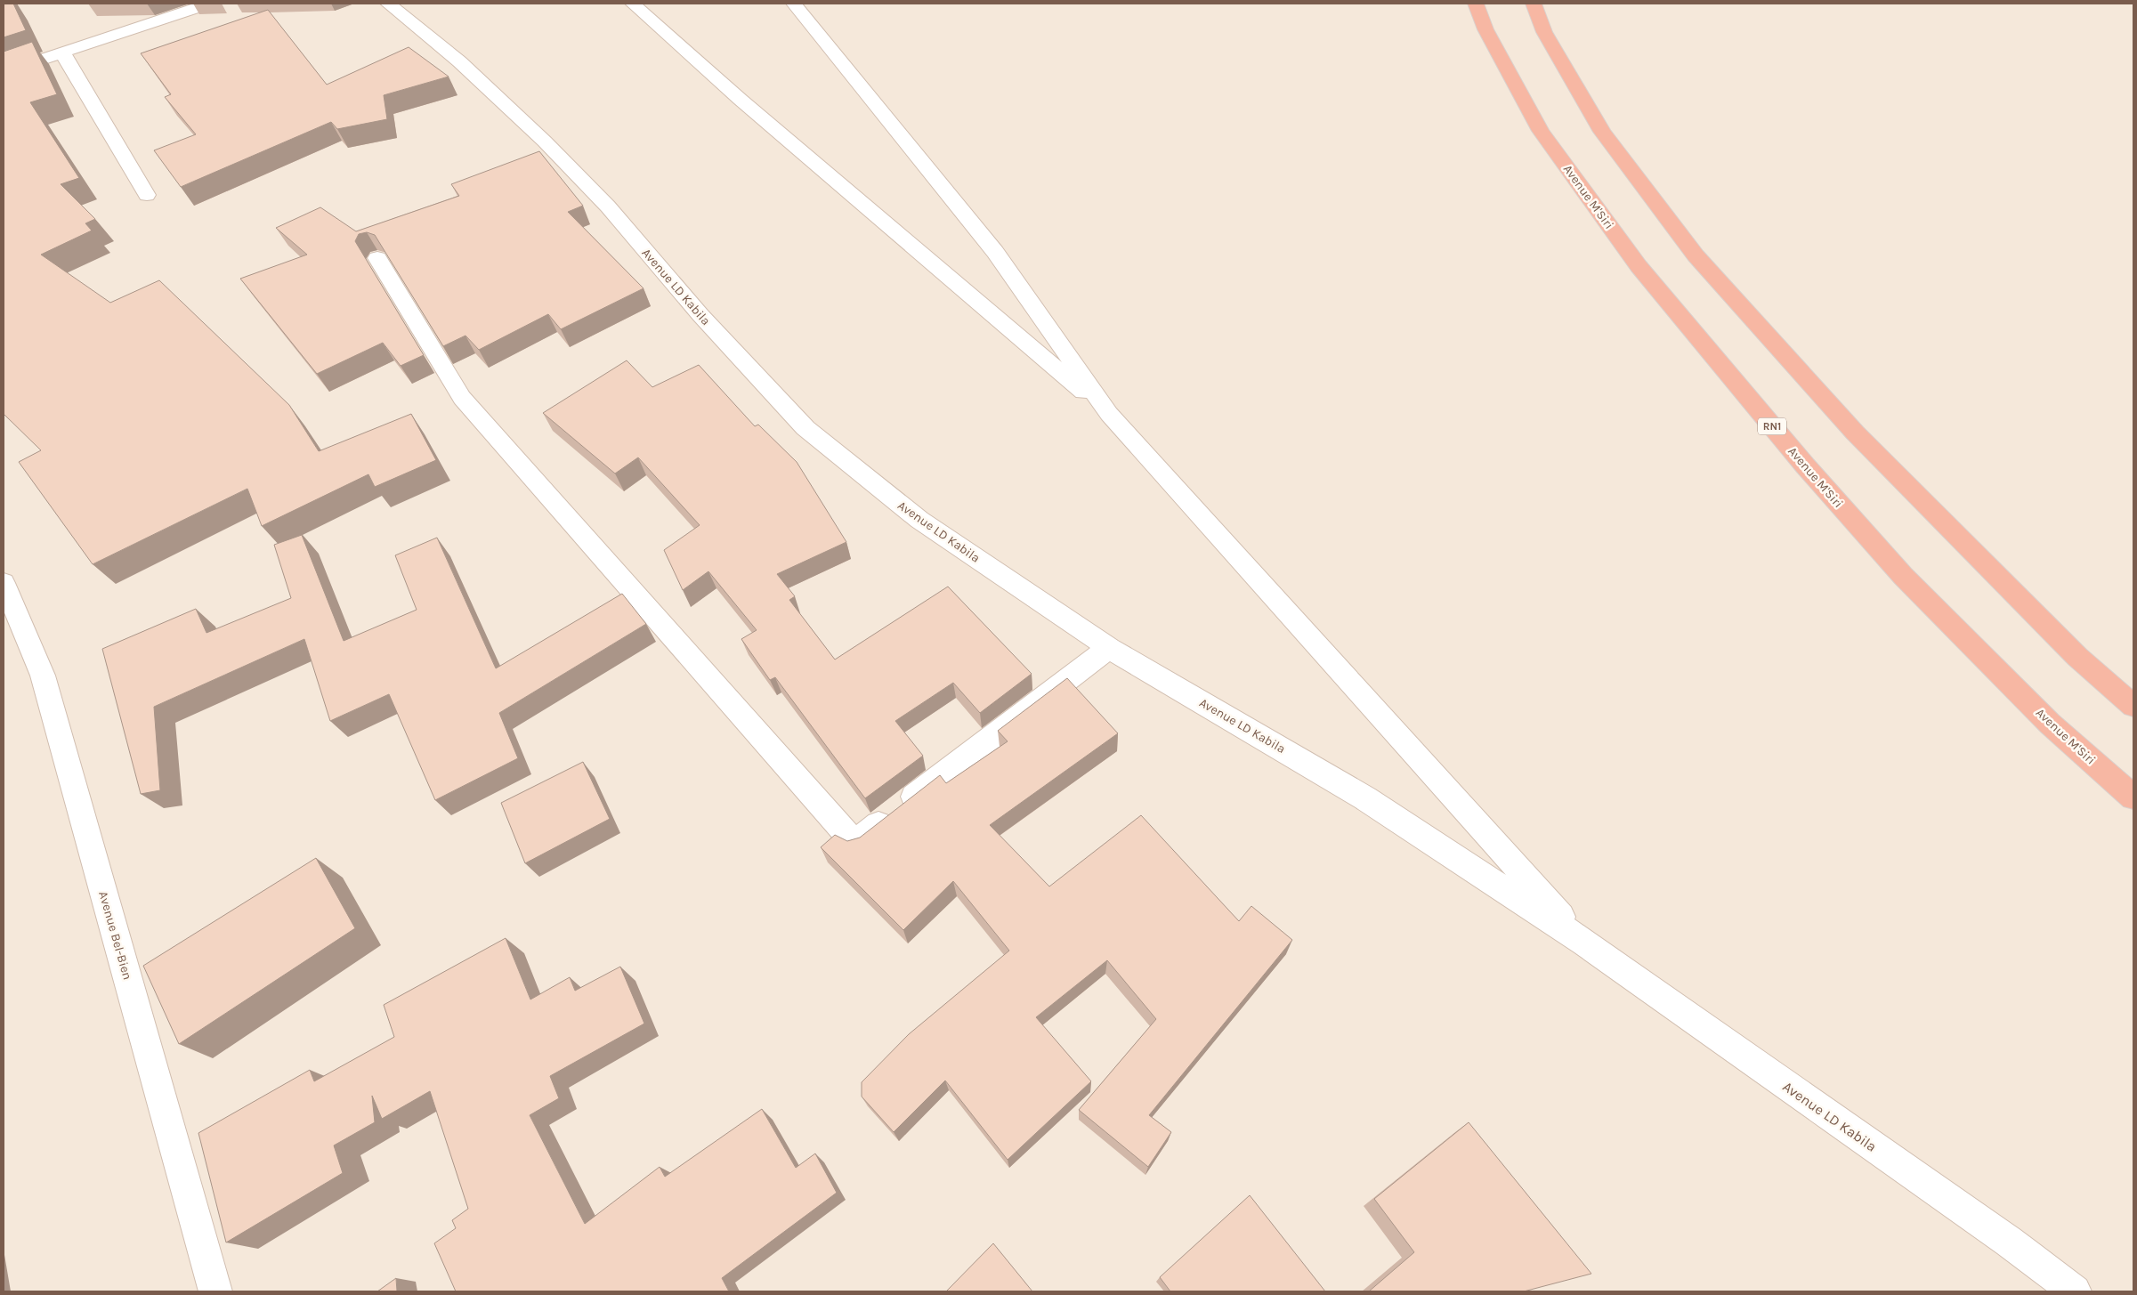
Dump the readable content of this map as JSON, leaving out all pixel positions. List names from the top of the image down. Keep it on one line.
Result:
{"streets":{"highway":["Avenue M'Siri","RN1"],"street":["Avenue LD Kabila","Avenue Bel-Bien"]}}
